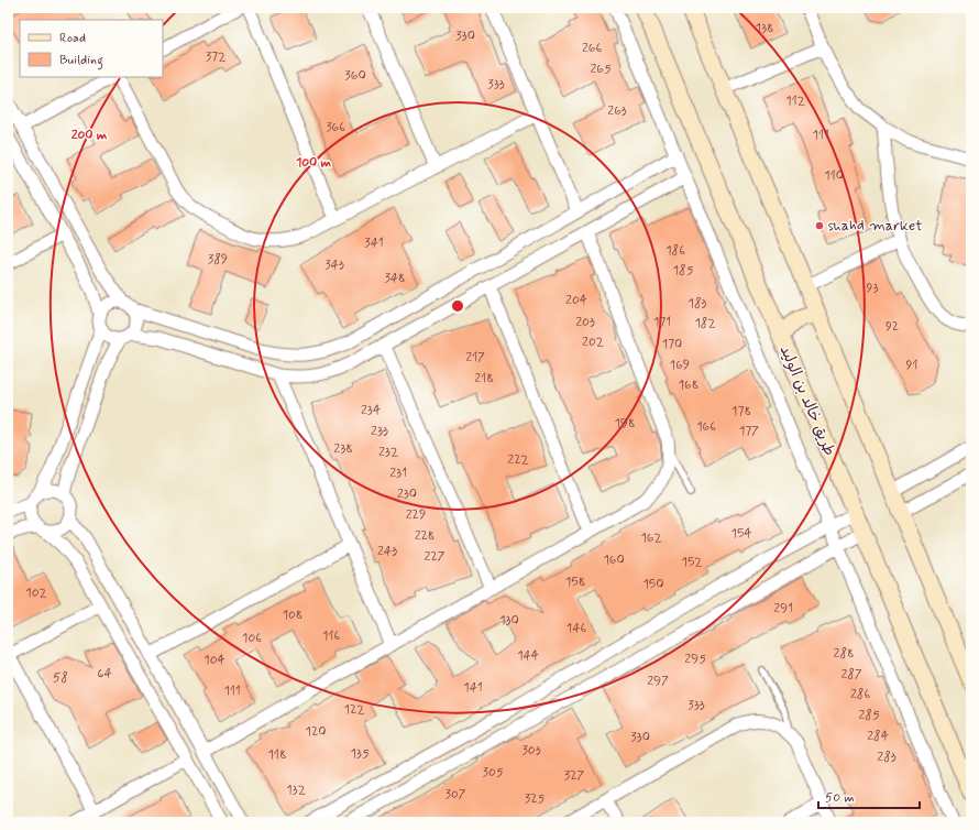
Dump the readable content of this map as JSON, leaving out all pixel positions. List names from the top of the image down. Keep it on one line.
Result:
{"streets":{"street":["طريق خالد بن الوليد"]},"places":["shahd market"],"house_numbers":["138","330","266","372","265","360","333","112","263","366","111","110","341","186","389","343","185","348","93","204","183","203","171","182","92","202","170","217","169","91","218","168","234","178","198","166","233","177","238","232","222","231","230","229","154","228","162","243","227","160","152","158","150","102","291","108","130","146","116","106","288","144","295","104","64","287","58","297","141","111","286","333","122","285","120","284","330","303","135","118","283","305","327","132","307","325"],"legend":["Road","Building"],"scale_bar":"50 m","rings":["200 m","100 m"]}
